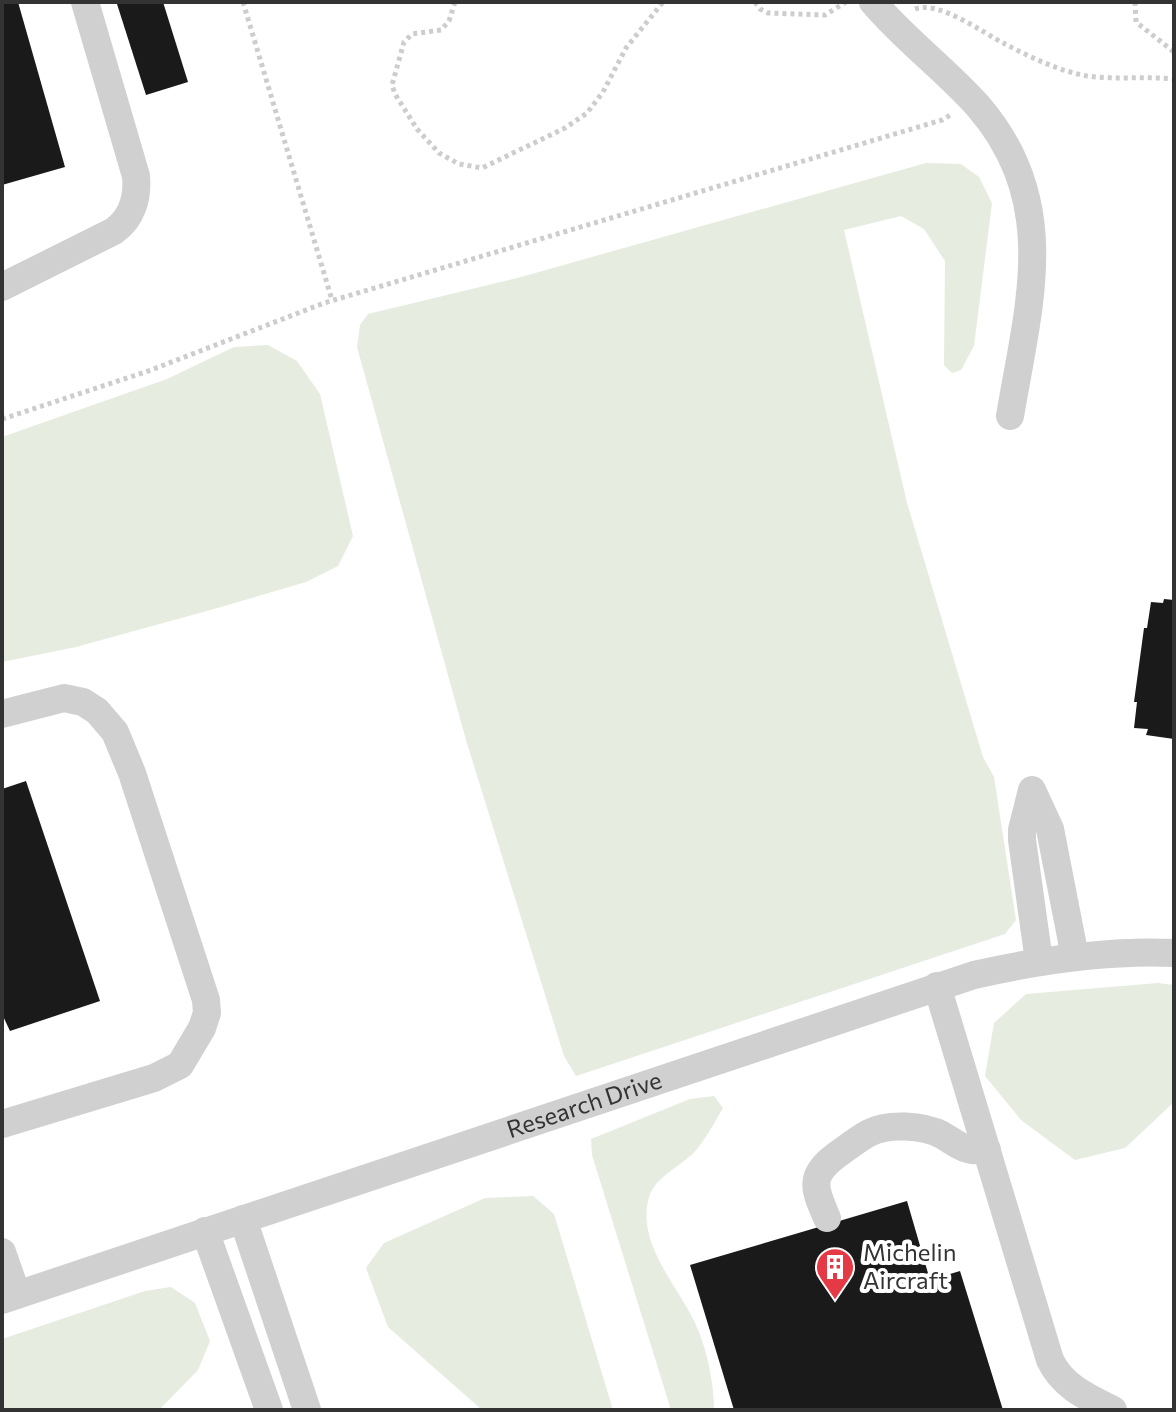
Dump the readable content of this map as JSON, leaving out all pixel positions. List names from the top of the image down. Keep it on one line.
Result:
{"streets":{"street":["Research Drive"]},"places":{"building":["Michelin Aircraft"]}}
